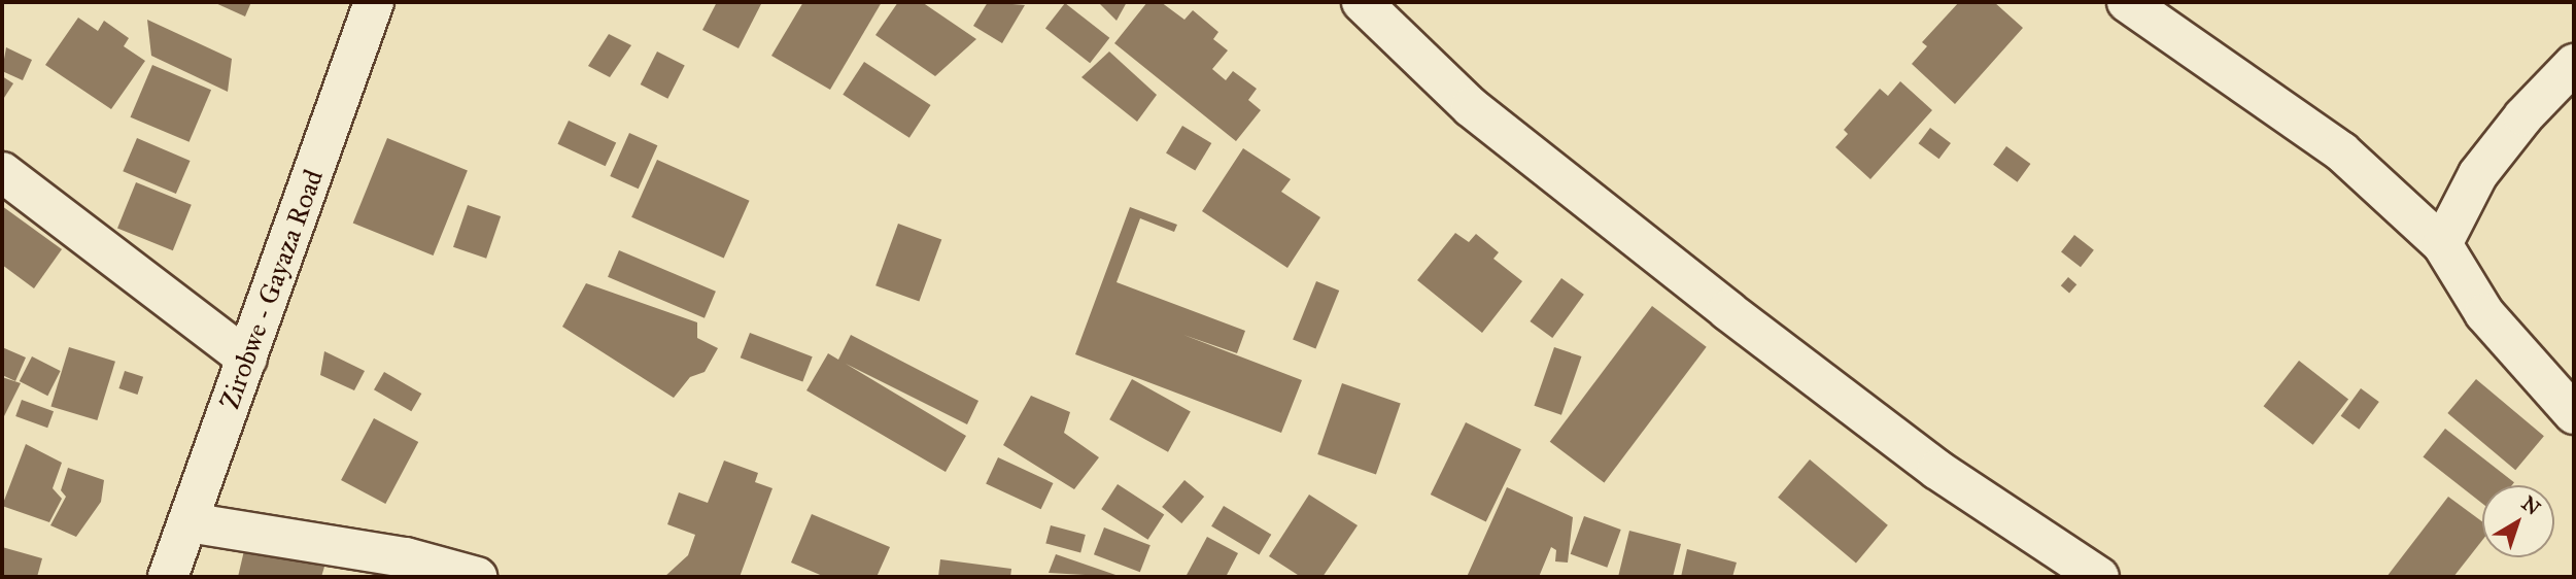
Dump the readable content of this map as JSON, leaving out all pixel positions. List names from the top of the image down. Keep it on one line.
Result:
{"streets":{"street":["Zirobwe - Gayaza Road"]},"north":"top right"}
